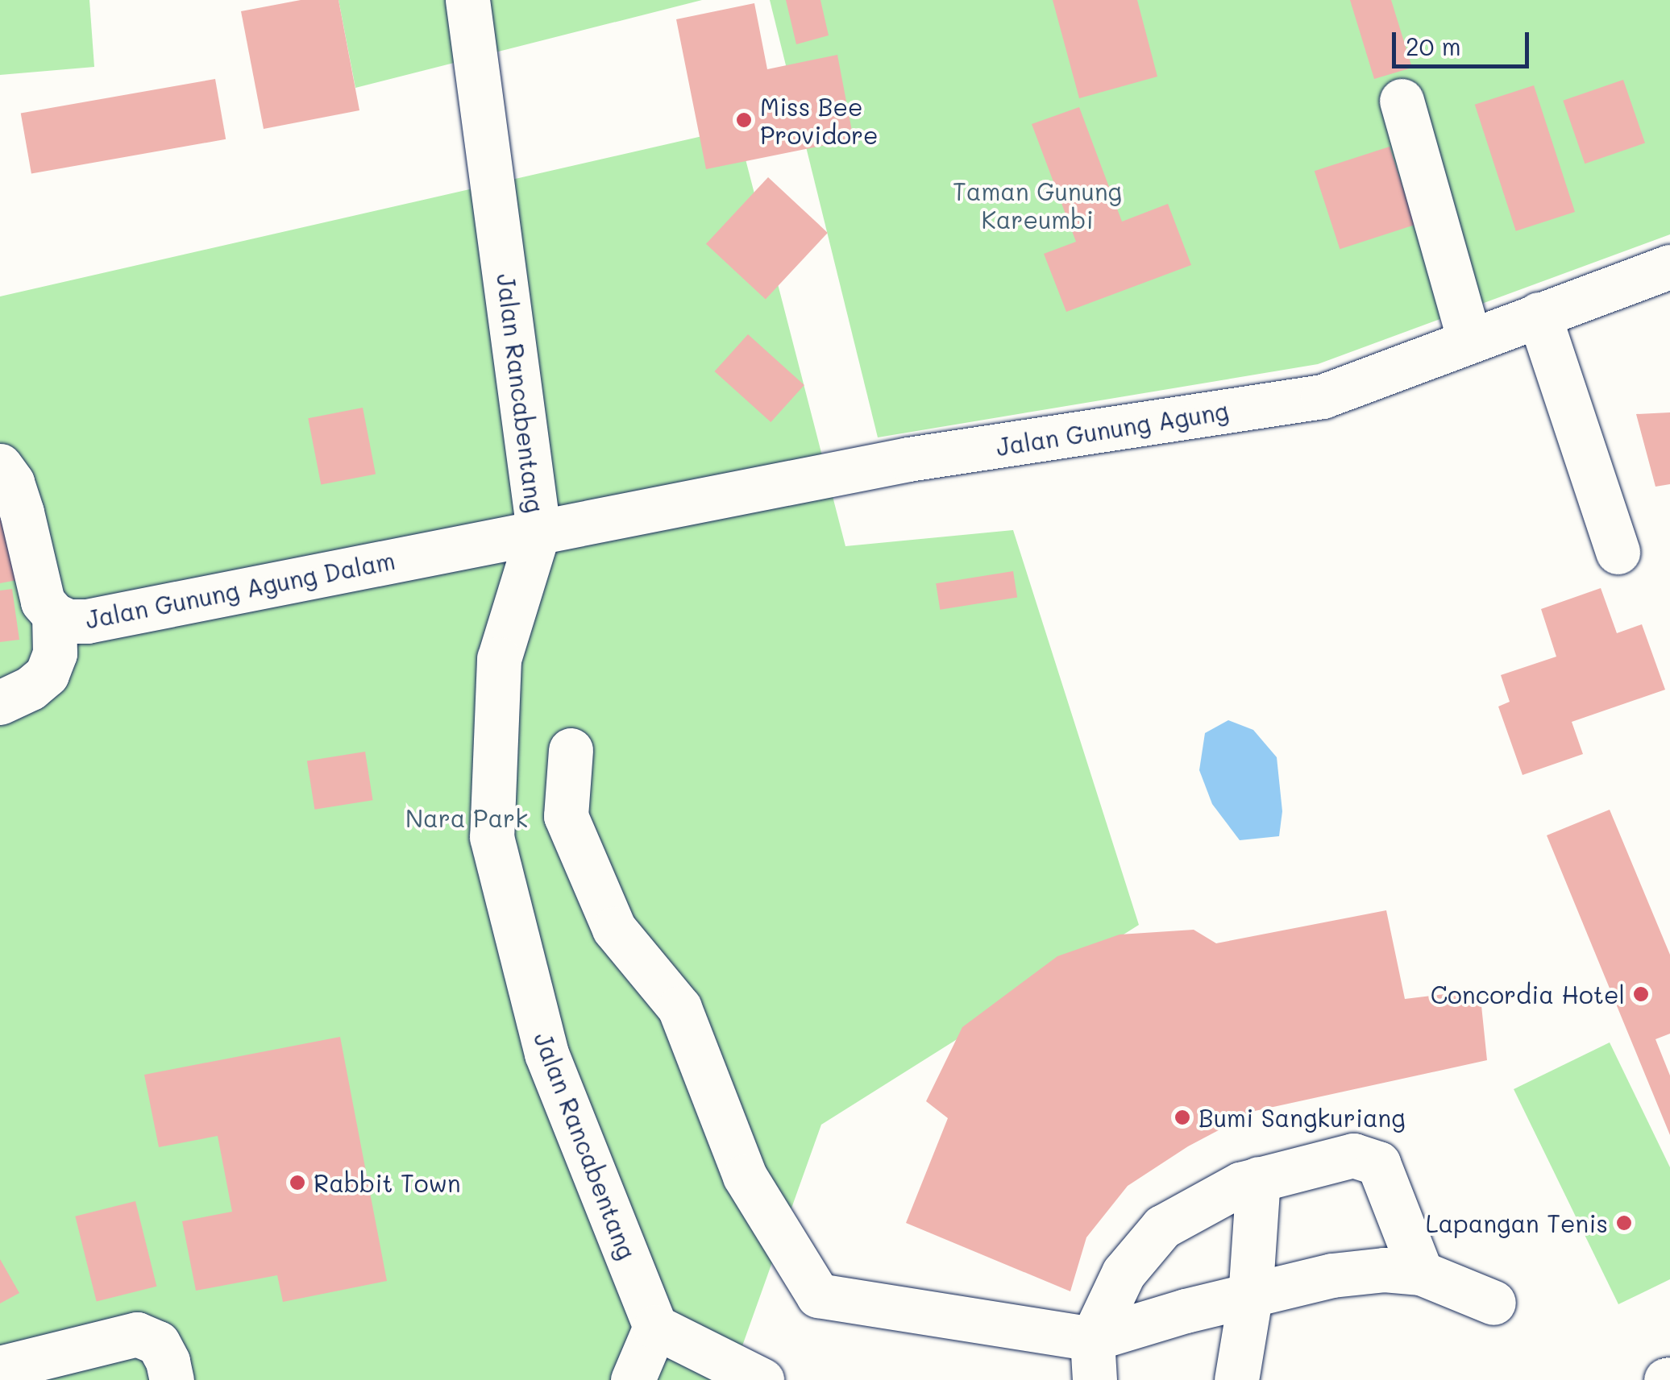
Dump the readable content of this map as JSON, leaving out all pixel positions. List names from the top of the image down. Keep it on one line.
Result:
{"streets":{"street":["Jalan Rancabentang","Jalan Gunung Agung","Jalan Gunung Agung Dalam"]},"crossings":[["Jalan Rancabentang","Jalan Gunung Agung"],["Jalan Rancabentang","Jalan Gunung Agung Dalam"],["Jalan Gunung Agung","Jalan Gunung Agung Dalam"]],"parks":["Taman Gunung Kareumbi","Nara Park"],"places":["Miss Bee Providore","Concordia Hotel","Bumi Sangkuriang","Rabbit Town","Lapangan Tenis"],"scale_bar":"20 m"}
